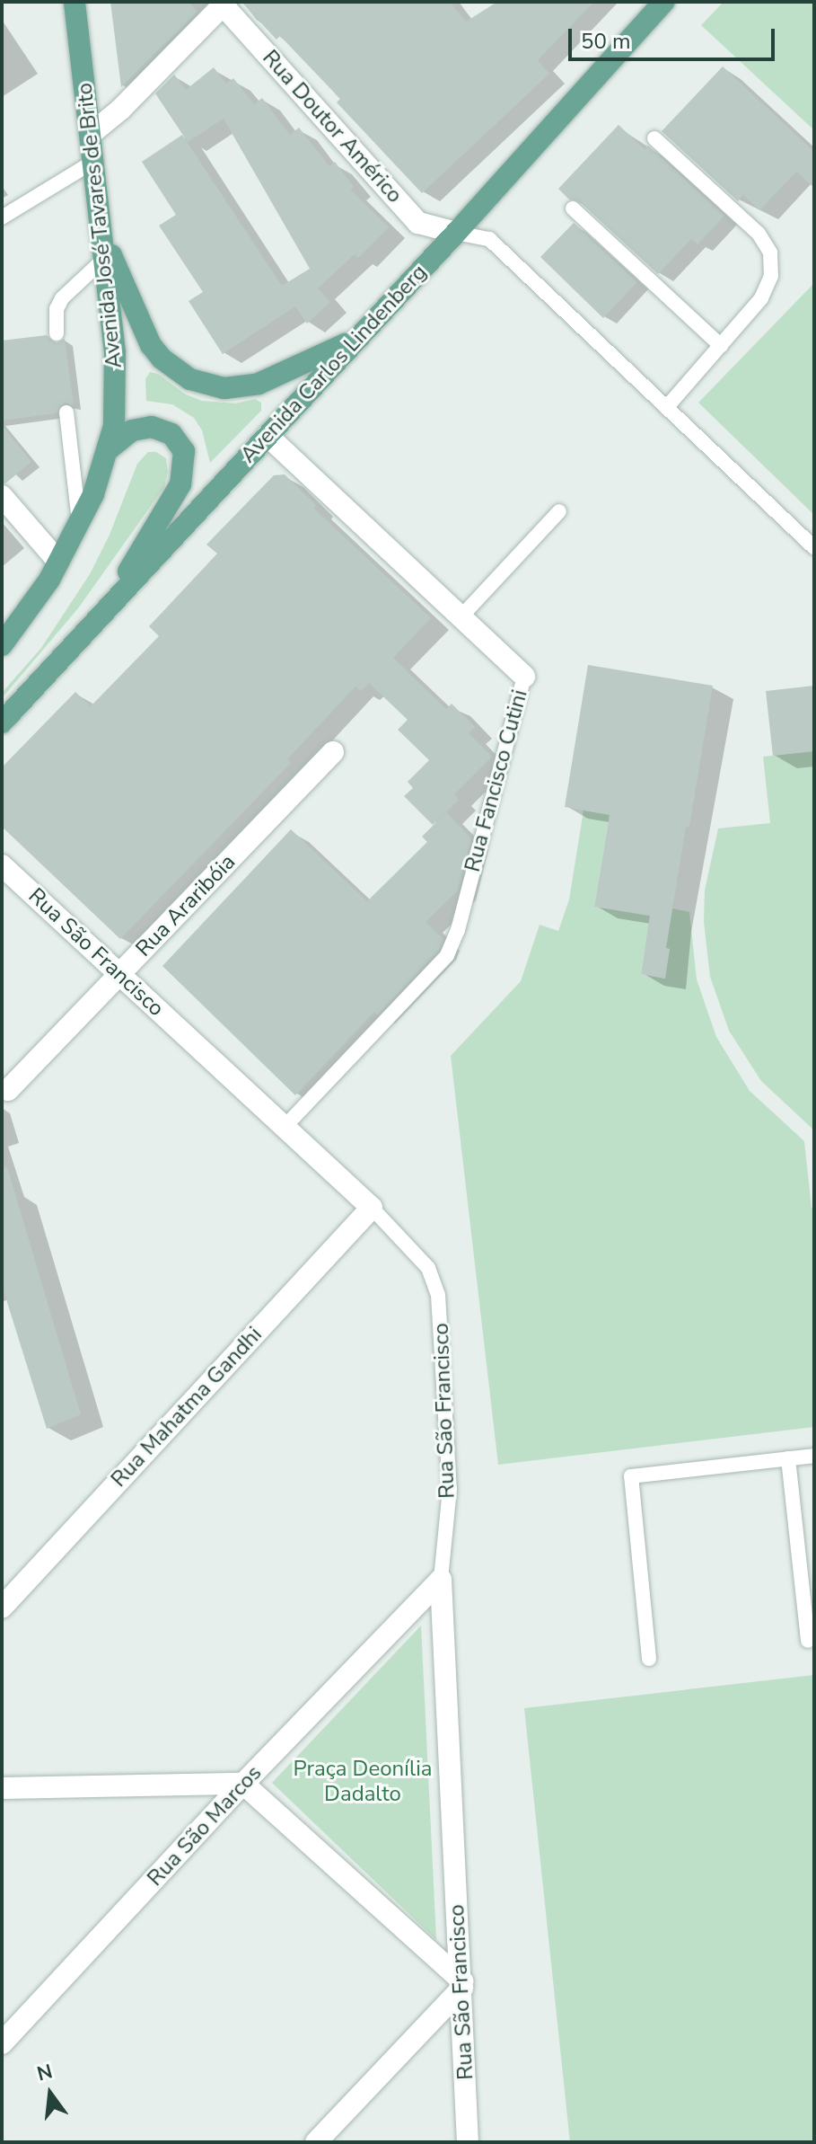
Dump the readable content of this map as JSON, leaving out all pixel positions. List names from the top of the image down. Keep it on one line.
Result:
{"streets":{"main road":["Avenida José Tavares de Brito","Avenida Carlos Lindenberg"],"street":["Rua Doutor Américo","Rua Fancisco Cutini","Rua Araribóia","Rua São Francisco","Rua Mahatma Gandhi","Rua São Marcos"]},"crossings":[["Rua Doutor Américo","Avenida Carlos Lindenberg"],["Avenida Carlos Lindenberg","Rua Fancisco Cutini"],["Rua Fancisco Cutini","Rua São Francisco"],["Rua Araribóia","Rua São Francisco"],["Rua São Francisco","Rua Mahatma Gandhi"],["Rua São Francisco","Rua São Marcos"]],"parks":["Praça Deonília Dadalto"],"scale_bar":"50 m","north":"top"}
